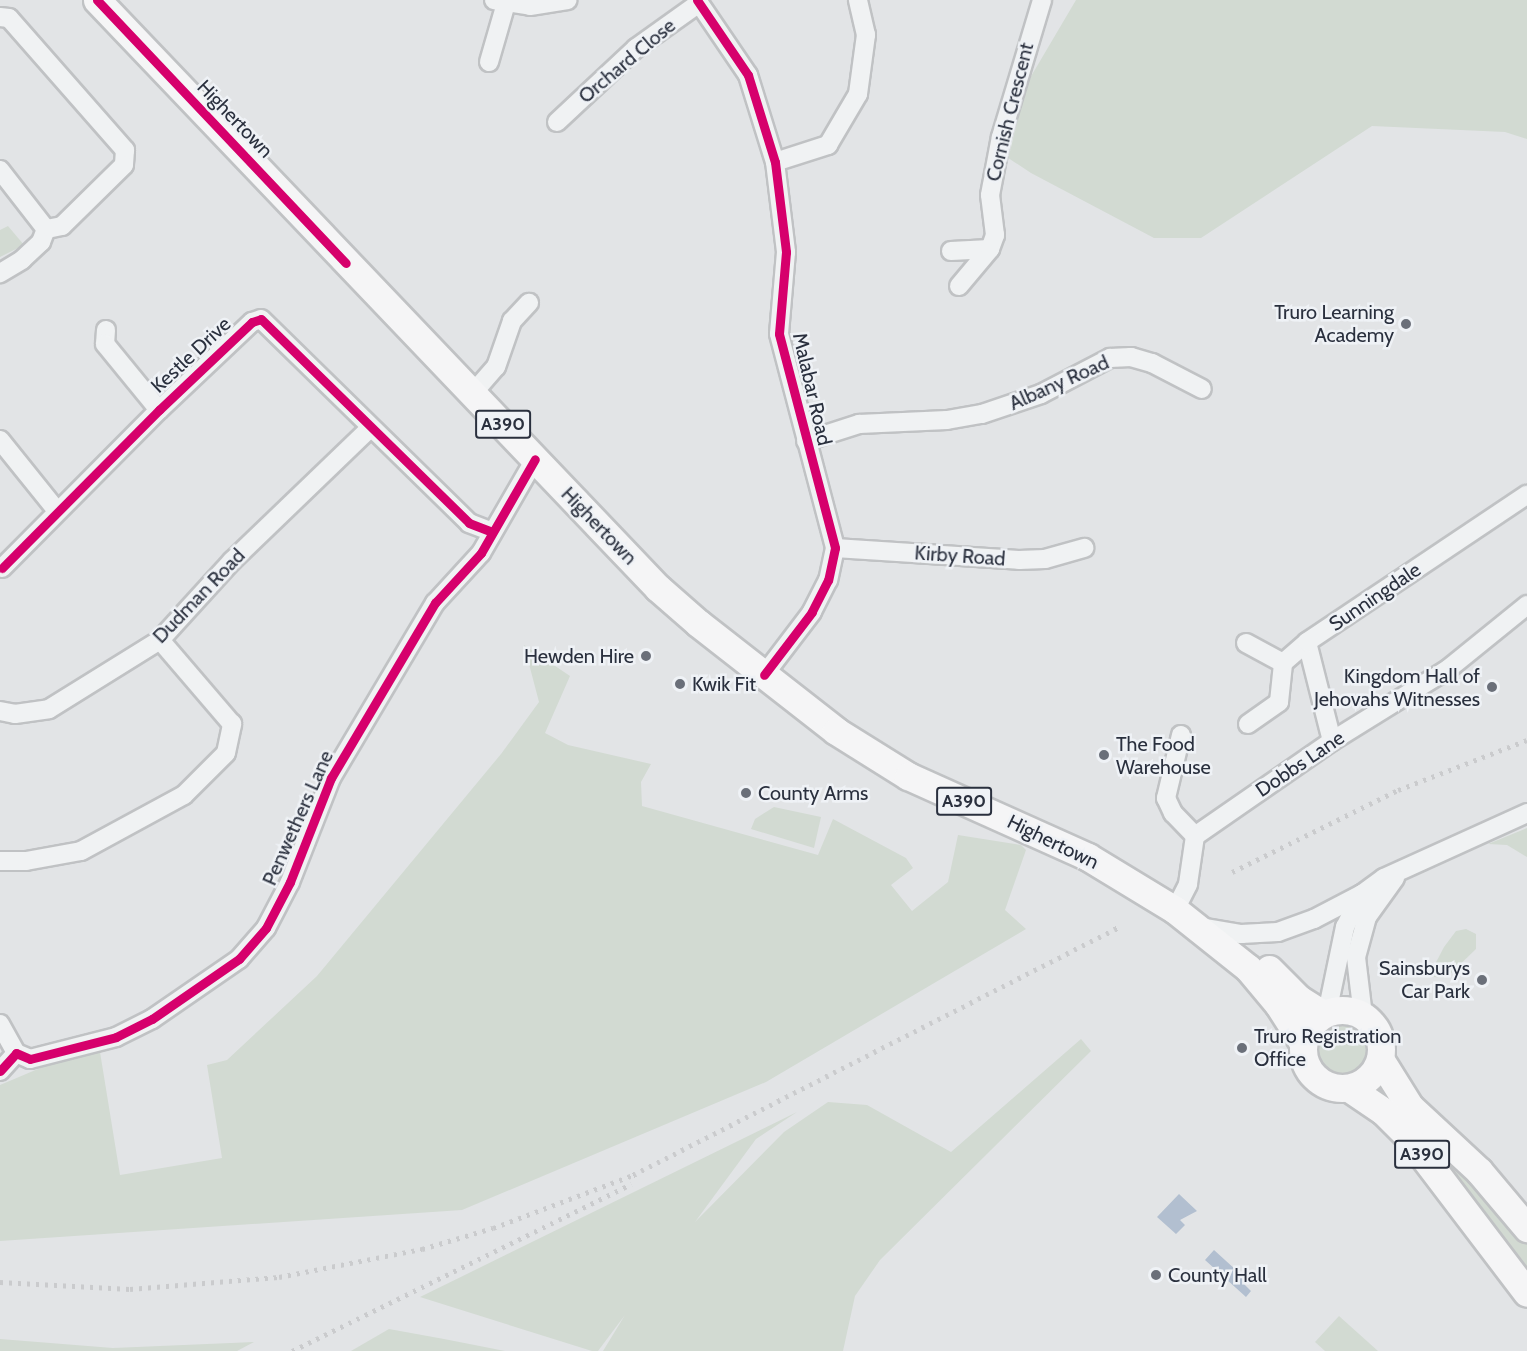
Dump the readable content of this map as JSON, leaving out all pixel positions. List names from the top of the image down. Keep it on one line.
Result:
{"streets":{"highway":["Highertown","A390"],"street":["Orchard Close","Cornish Crescent","Kestle Drive","Albany Road","Malabar Road","Kirby Road","Dudman Road","Sunningdale","Dobbs Lane","Penwethers Lane"]},"crossings":[["Orchard Close","Malabar Road"],["Highertown","Malabar Road"],["Highertown","A390"],["Highertown","Penwethers Lane"],["Kestle Drive","Dudman Road"],["Kestle Drive","Penwethers Lane"],["Albany Road","Malabar Road"],["Malabar Road","Kirby Road"]],"places":["Truro Learning Academy","Hewden Hire","Kwik Fit","Kingdom Hall of Jehovahs Witnesses","The Food Warehouse","County Arms","Sainsburys Car Park","Truro Registration Office","County Hall"]}
